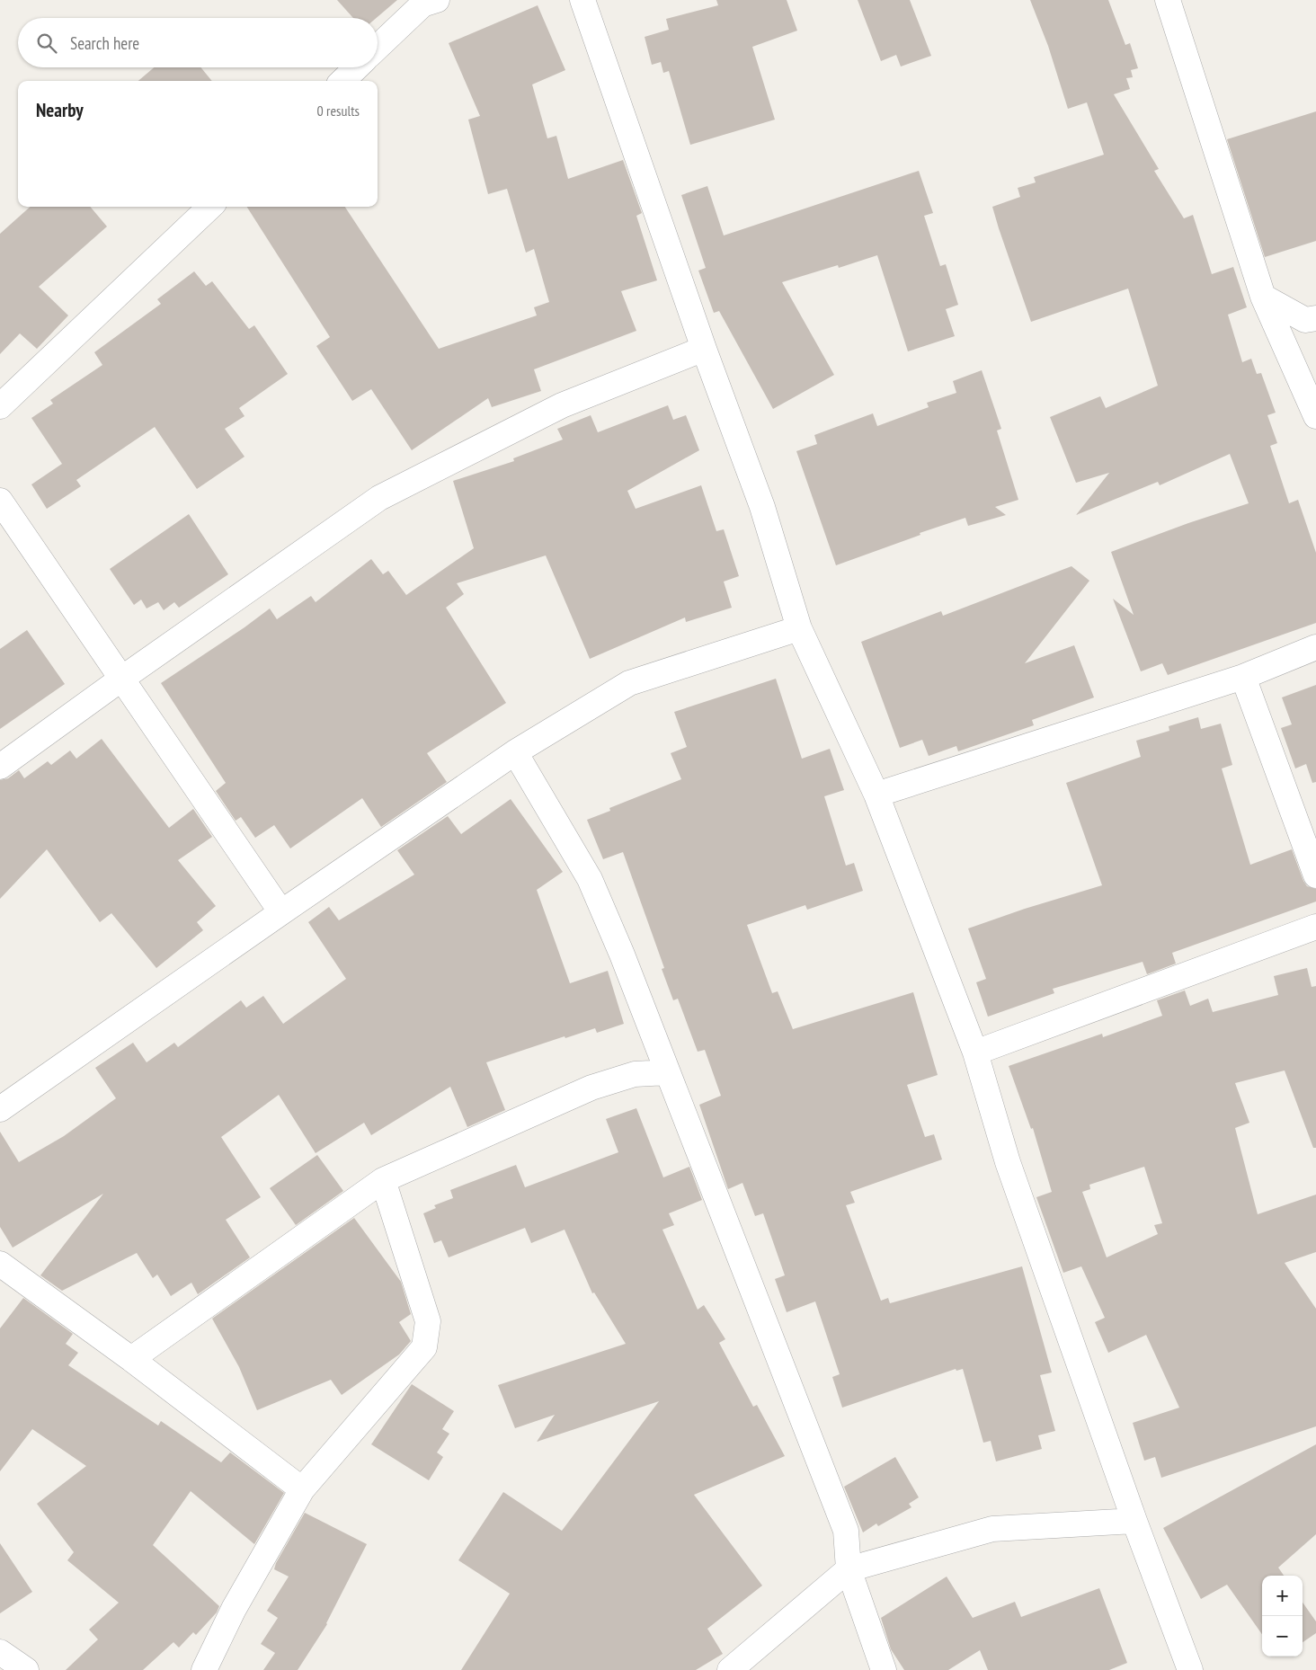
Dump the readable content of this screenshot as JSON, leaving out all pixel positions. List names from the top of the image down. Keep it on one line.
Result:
{"page":{"search":"Search here","heading":["Nearby","0 results"],"map_buttons":["+","−"]}}
